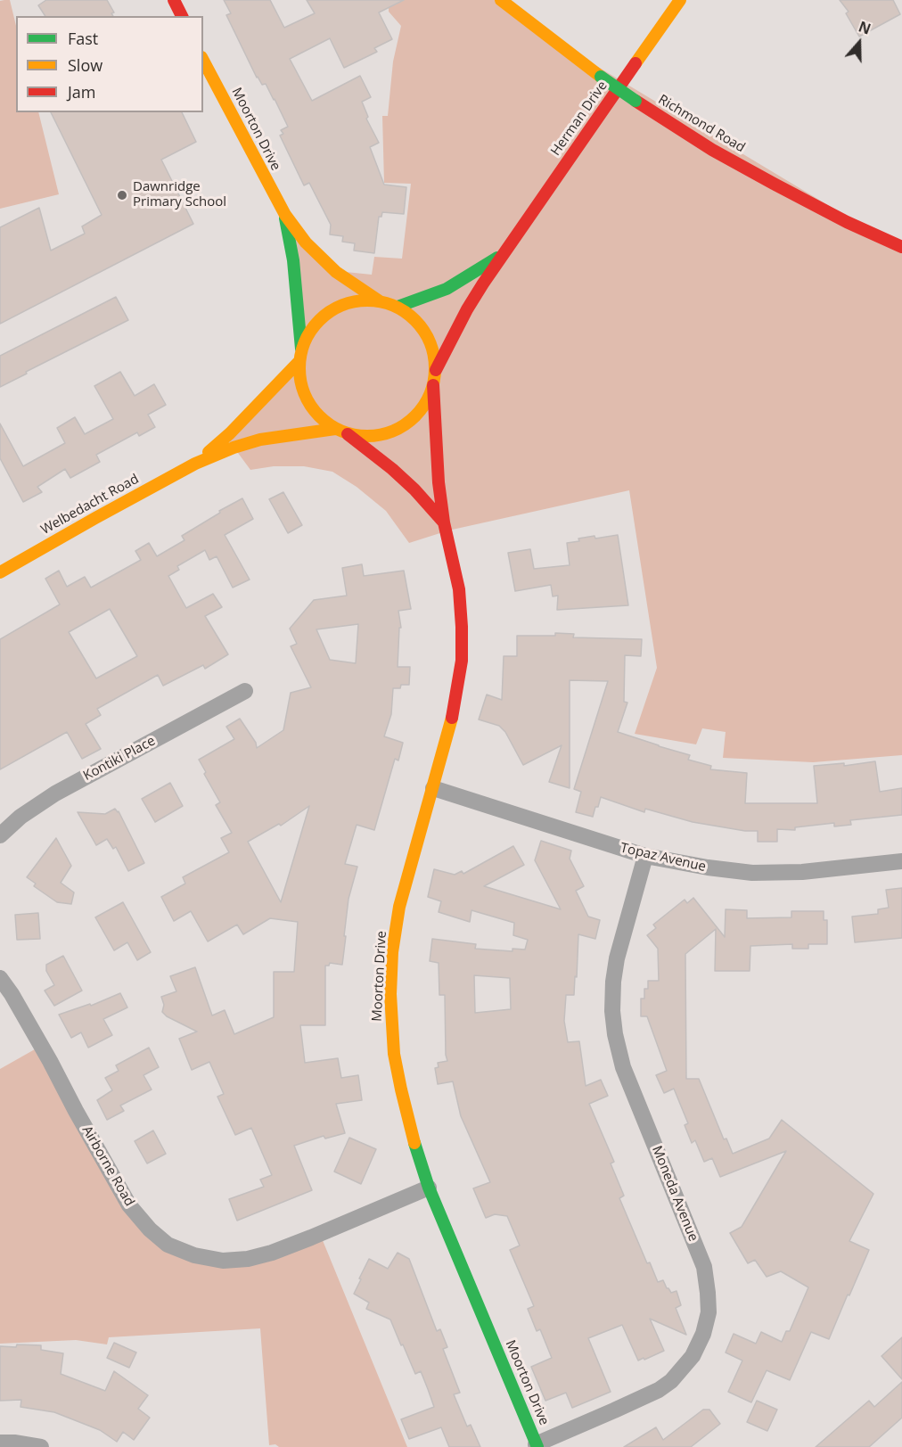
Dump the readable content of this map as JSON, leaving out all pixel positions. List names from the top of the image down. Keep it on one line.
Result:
{"streets":{"main road":["Herman Drive","Richmond Road","Moorton Drive","Welbedacht Road"],"street":["Kontiki Place","Topaz Avenue","Airborne Road","Moneda Avenue"]},"crossings":[["Herman Drive","Moorton Drive"],["Herman Drive","Welbedacht Road"],["Moorton Drive","Welbedacht Road"],["Moorton Drive","Topaz Avenue"],["Moorton Drive","Airborne Road"],["Moorton Drive","Moneda Avenue"],["Topaz Avenue","Moneda Avenue"]],"places":["Dawnridge Primary School"],"legend":["Fast","Slow","Jam"],"north":"top"}
